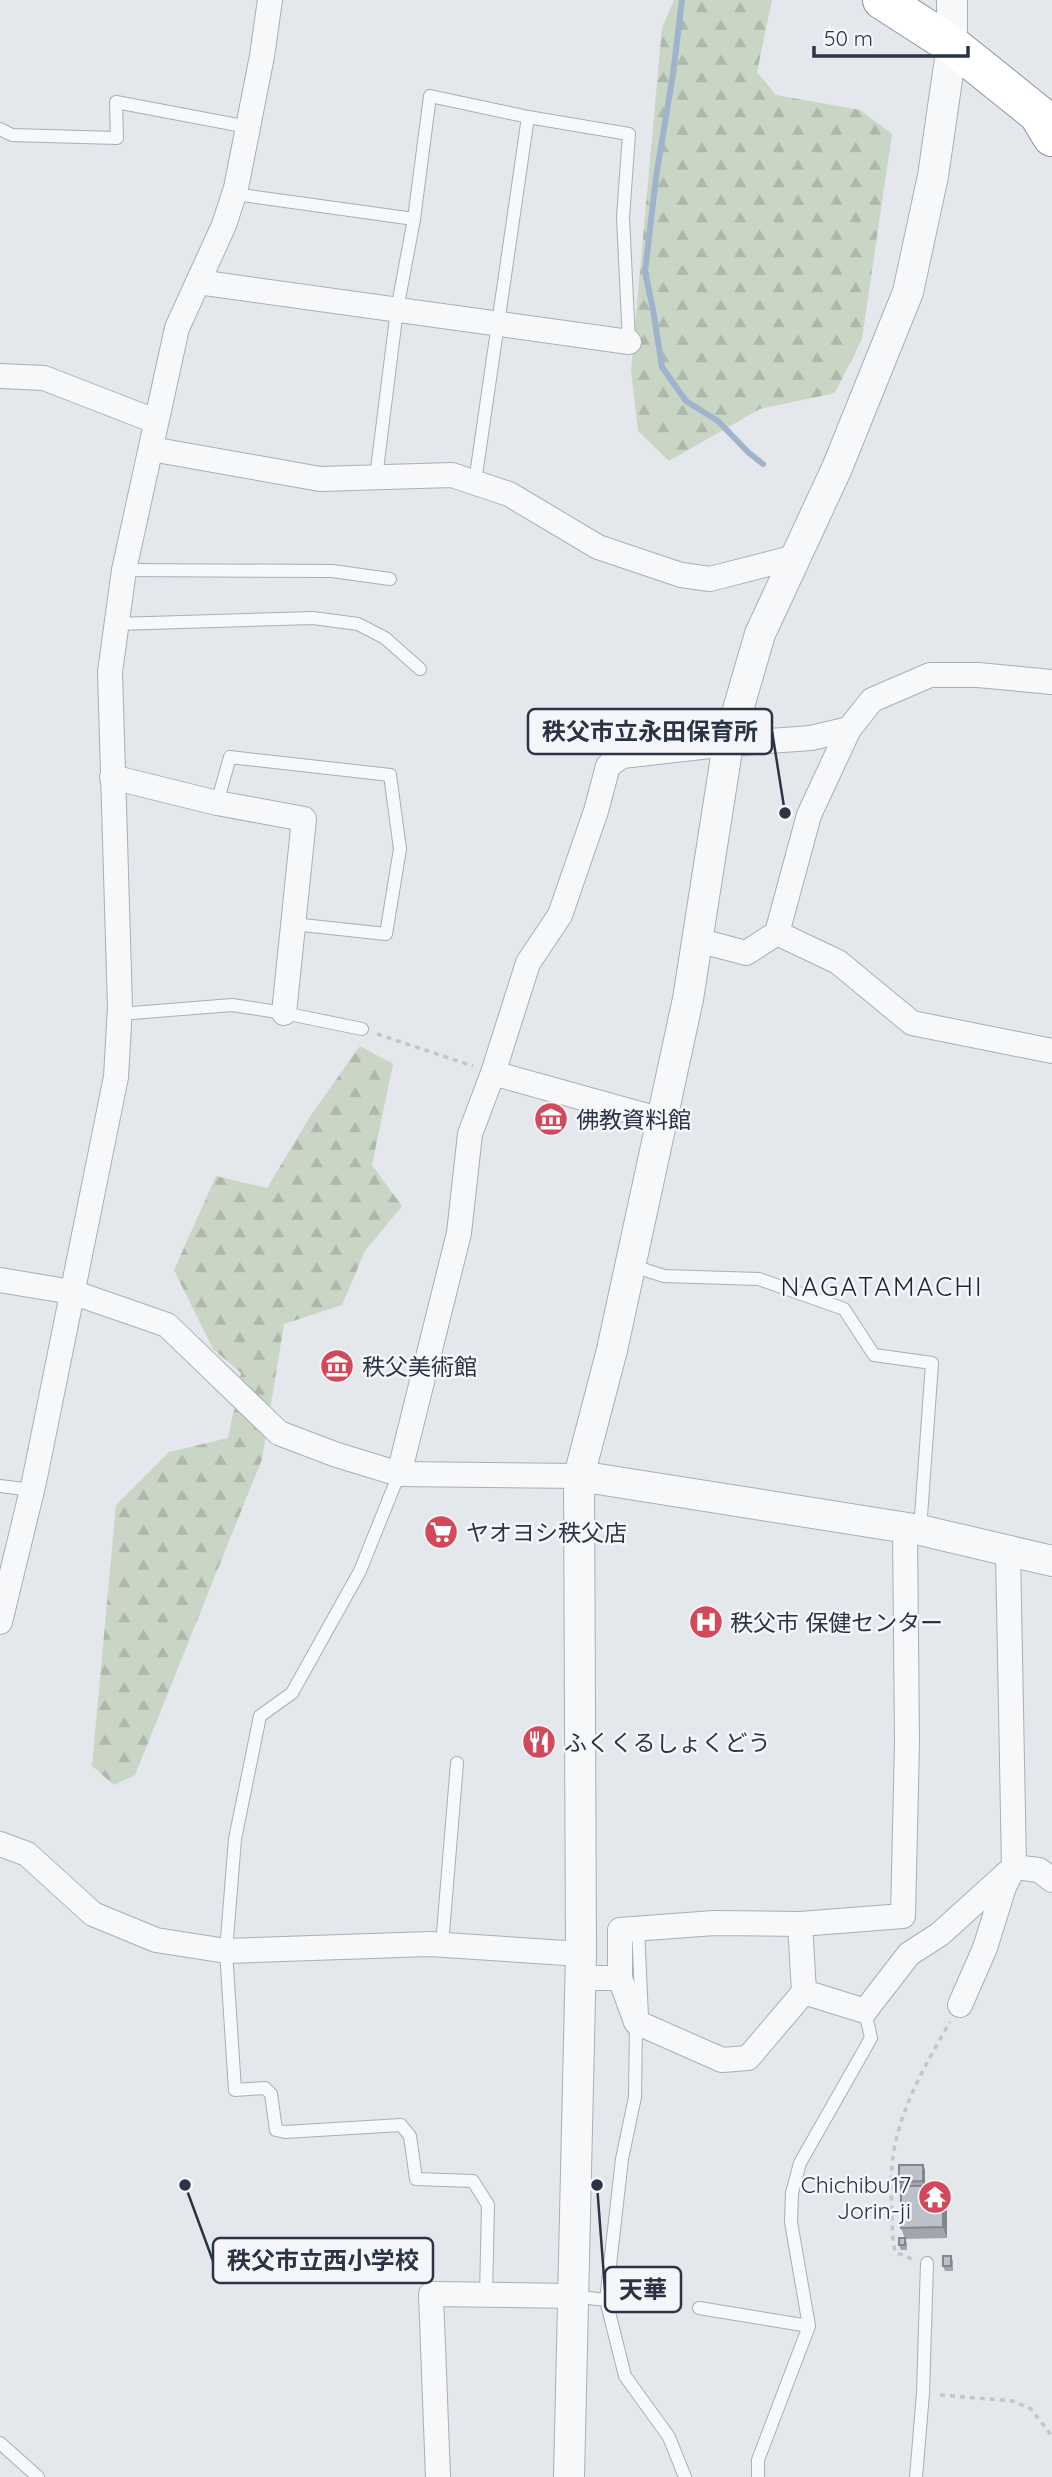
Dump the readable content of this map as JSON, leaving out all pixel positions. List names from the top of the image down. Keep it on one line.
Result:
{"districts":["NAGATAMACHI"],"places":{"other":["秩父市立永田保育所","秩父市立西小学校","天華"],"museum":["佛教資料館","秩父美術館"],"supermarket":["ヤオヨシ秩父店"],"hospital":["秩父市 保健センター"],"restaurant":["ふくくるしょくどう"],"temple":["Chichibu17 Jorin-ji"]},"scale_bar":"50 m"}
